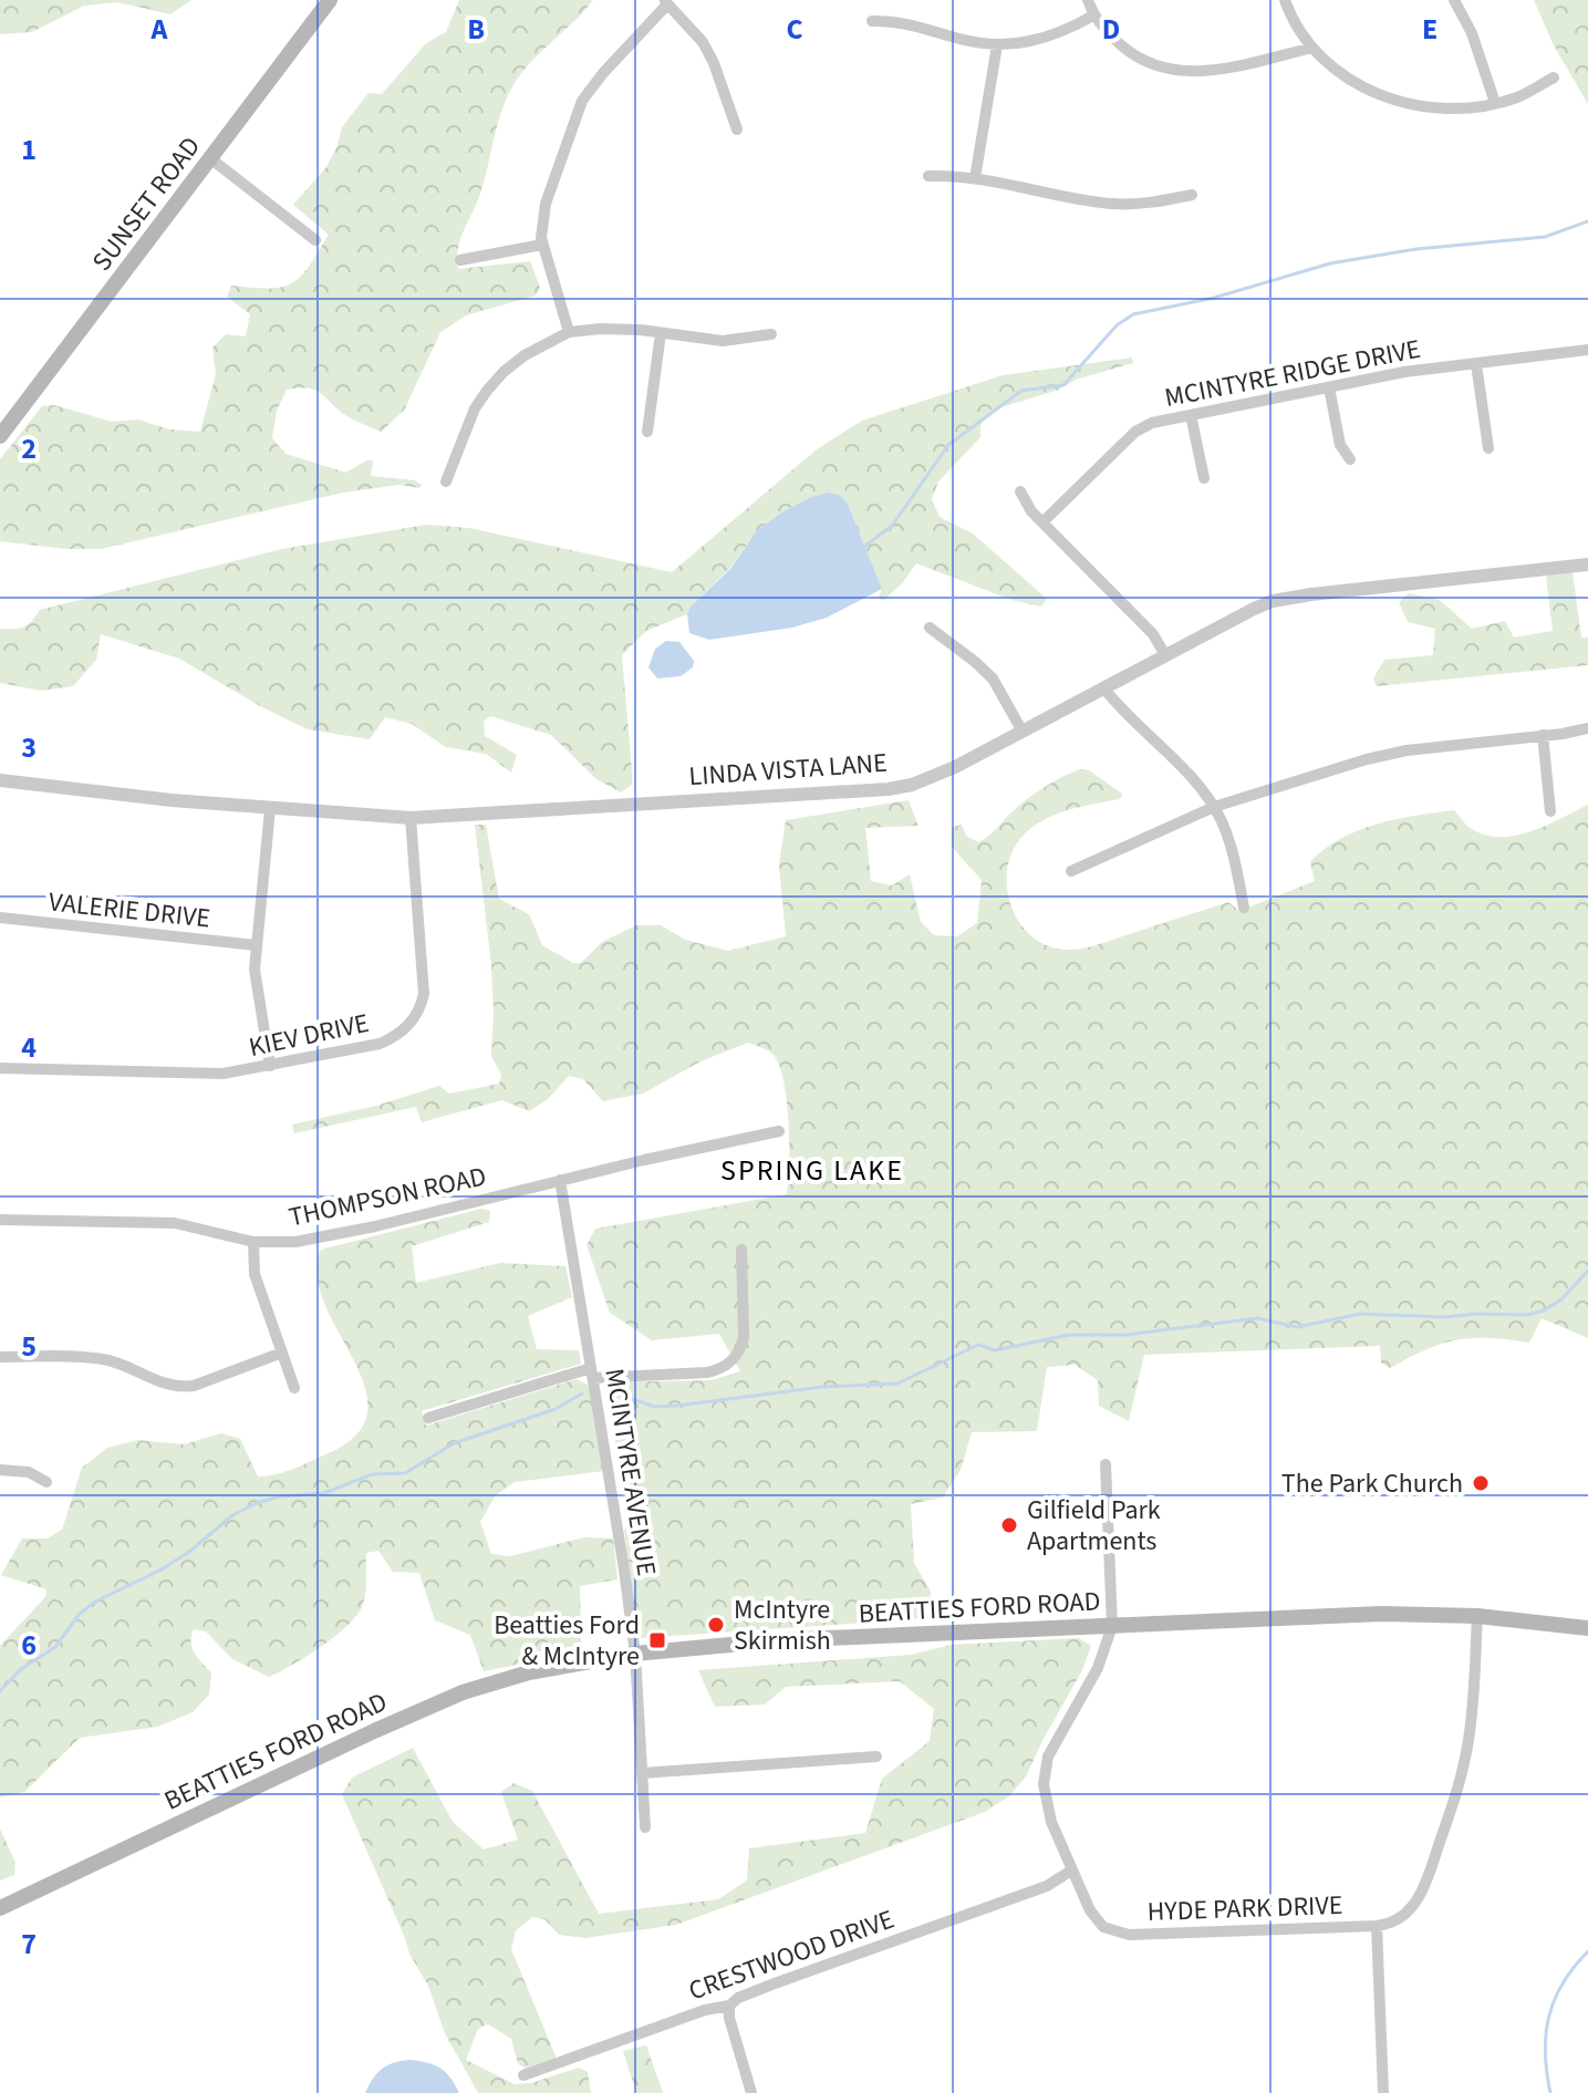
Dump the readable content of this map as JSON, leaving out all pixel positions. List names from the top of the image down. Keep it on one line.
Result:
{"streets":{"main road":["SUNSET ROAD","BEATTIES FORD ROAD"],"street":["MCINTYRE RIDGE DRIVE","LINDA VISTA LANE","VALERIE DRIVE","KIEV DRIVE","THOMPSON ROAD","MCINTYRE AVENUE","HYDE PARK DRIVE","CRESTWOOD DRIVE"]},"crossings":[["LINDA VISTA LANE","KIEV DRIVE"],["THOMPSON ROAD","MCINTYRE AVENUE"],["MCINTYRE AVENUE","BEATTIES FORD ROAD"],["BEATTIES FORD ROAD","HYDE PARK DRIVE"],["HYDE PARK DRIVE","CRESTWOOD DRIVE"]],"districts":["SPRING LAKE"],"places":{"other":["The Park Church","Gilfield Park Apartments","McIntyre Skirmish"],"transit":["Beatties Ford & McIntyre"]},"grid":{"columns":["A","B","C","D","E"],"rows":["1","2","3","4","5","6","7"]}}
